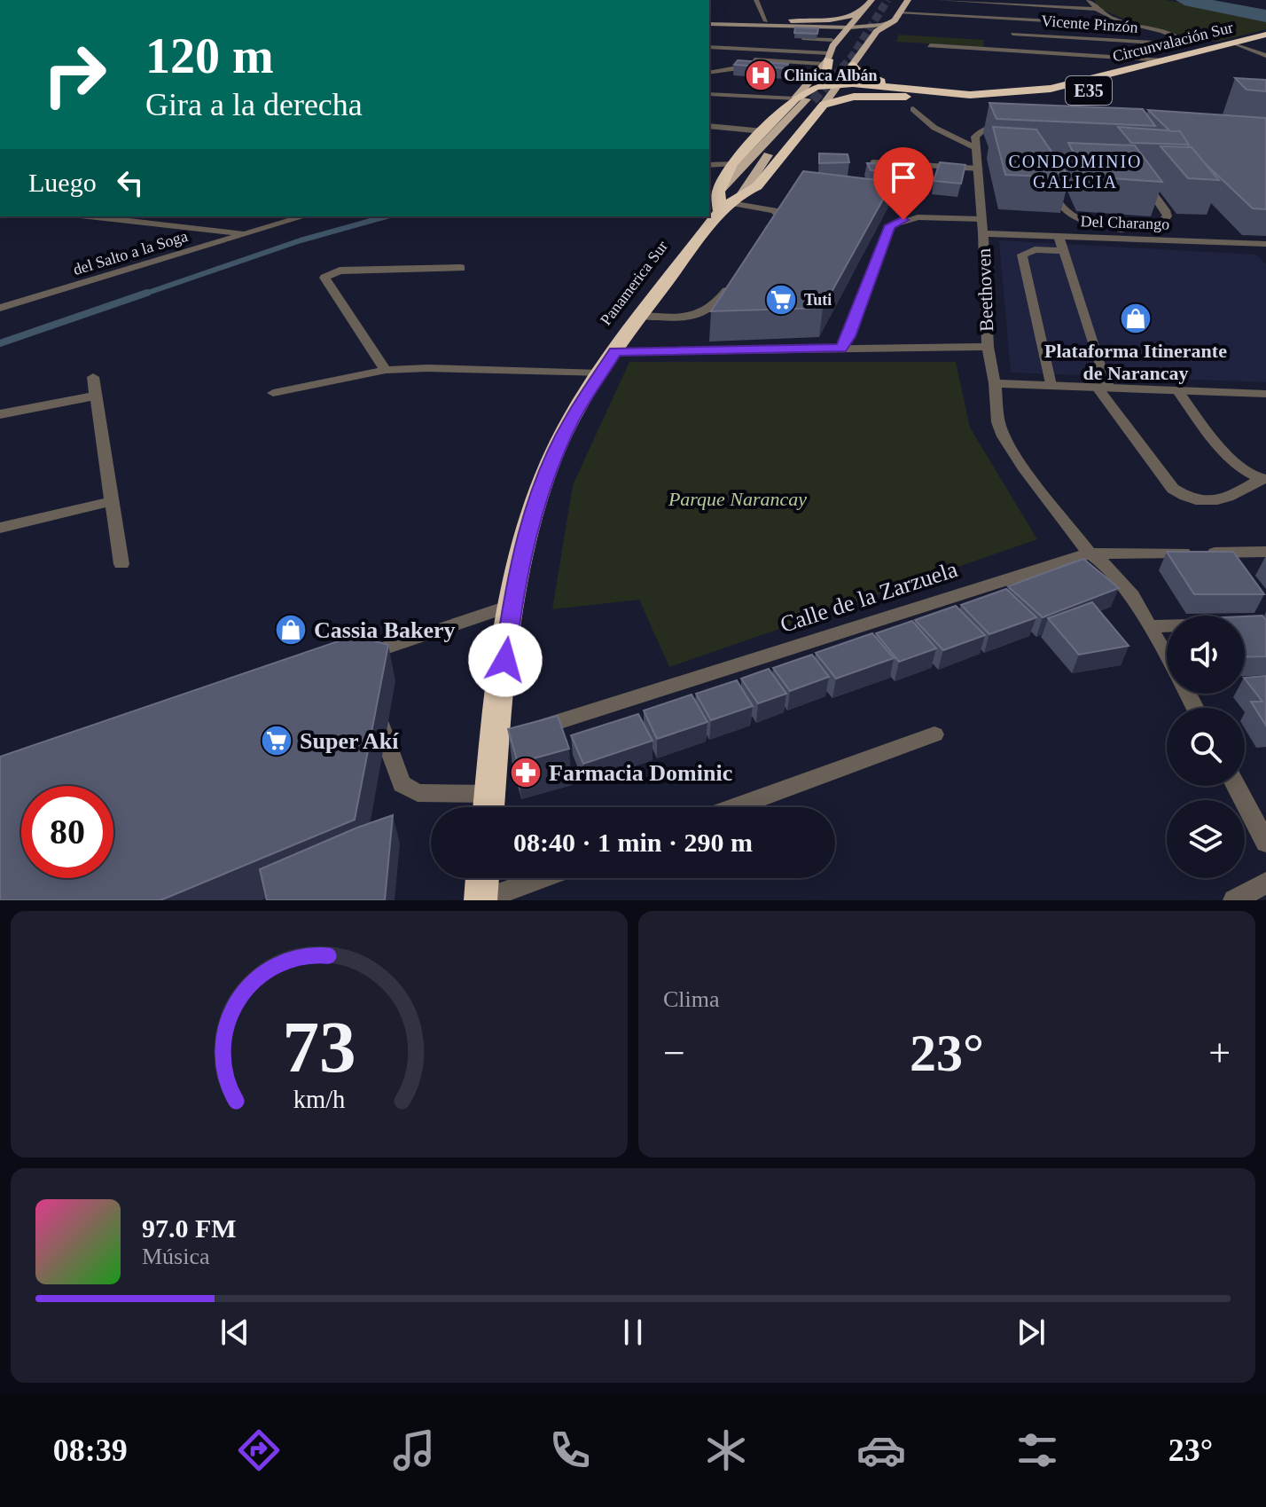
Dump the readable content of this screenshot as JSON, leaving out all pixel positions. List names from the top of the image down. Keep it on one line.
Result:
{"streets":{"highway":["Circunvalación Sur","E35","Panamerica Sur"],"street":["Vicente Pinzón","Del Charango","del Salto a la Soga","Beethoven","Calle de la Zarzuela"]},"crossings":[["Circunvalación Sur","E35"],["E35","Panamerica Sur"],["E35","Calle de la Zarzuela"],["Del Charango","Beethoven"],["Beethoven","Calle de la Zarzuela"]],"districts":["CONDOMINIO GALICIA"],"parks":["Parque Narancay"],"places":{"hospital":["Clinica Albán"],"supermarket":["Tuti","Super Akí"],"shop":["Plataforma Itinerante de Narancay","Cassia Bakery"],"pharmacy":["Farmacia Dominic"]},"page":{"turn":["120 m","Gira a la derecha"],"then":"Luego","limit":"80","trip":"08:40 · 1 min · 290 m","tile":"Clima","heat":["−","23°","+"],"song":["97.0 FM","Música"],"tabs":["08:39","23°"],"gauge":["73","km/h"]}}
